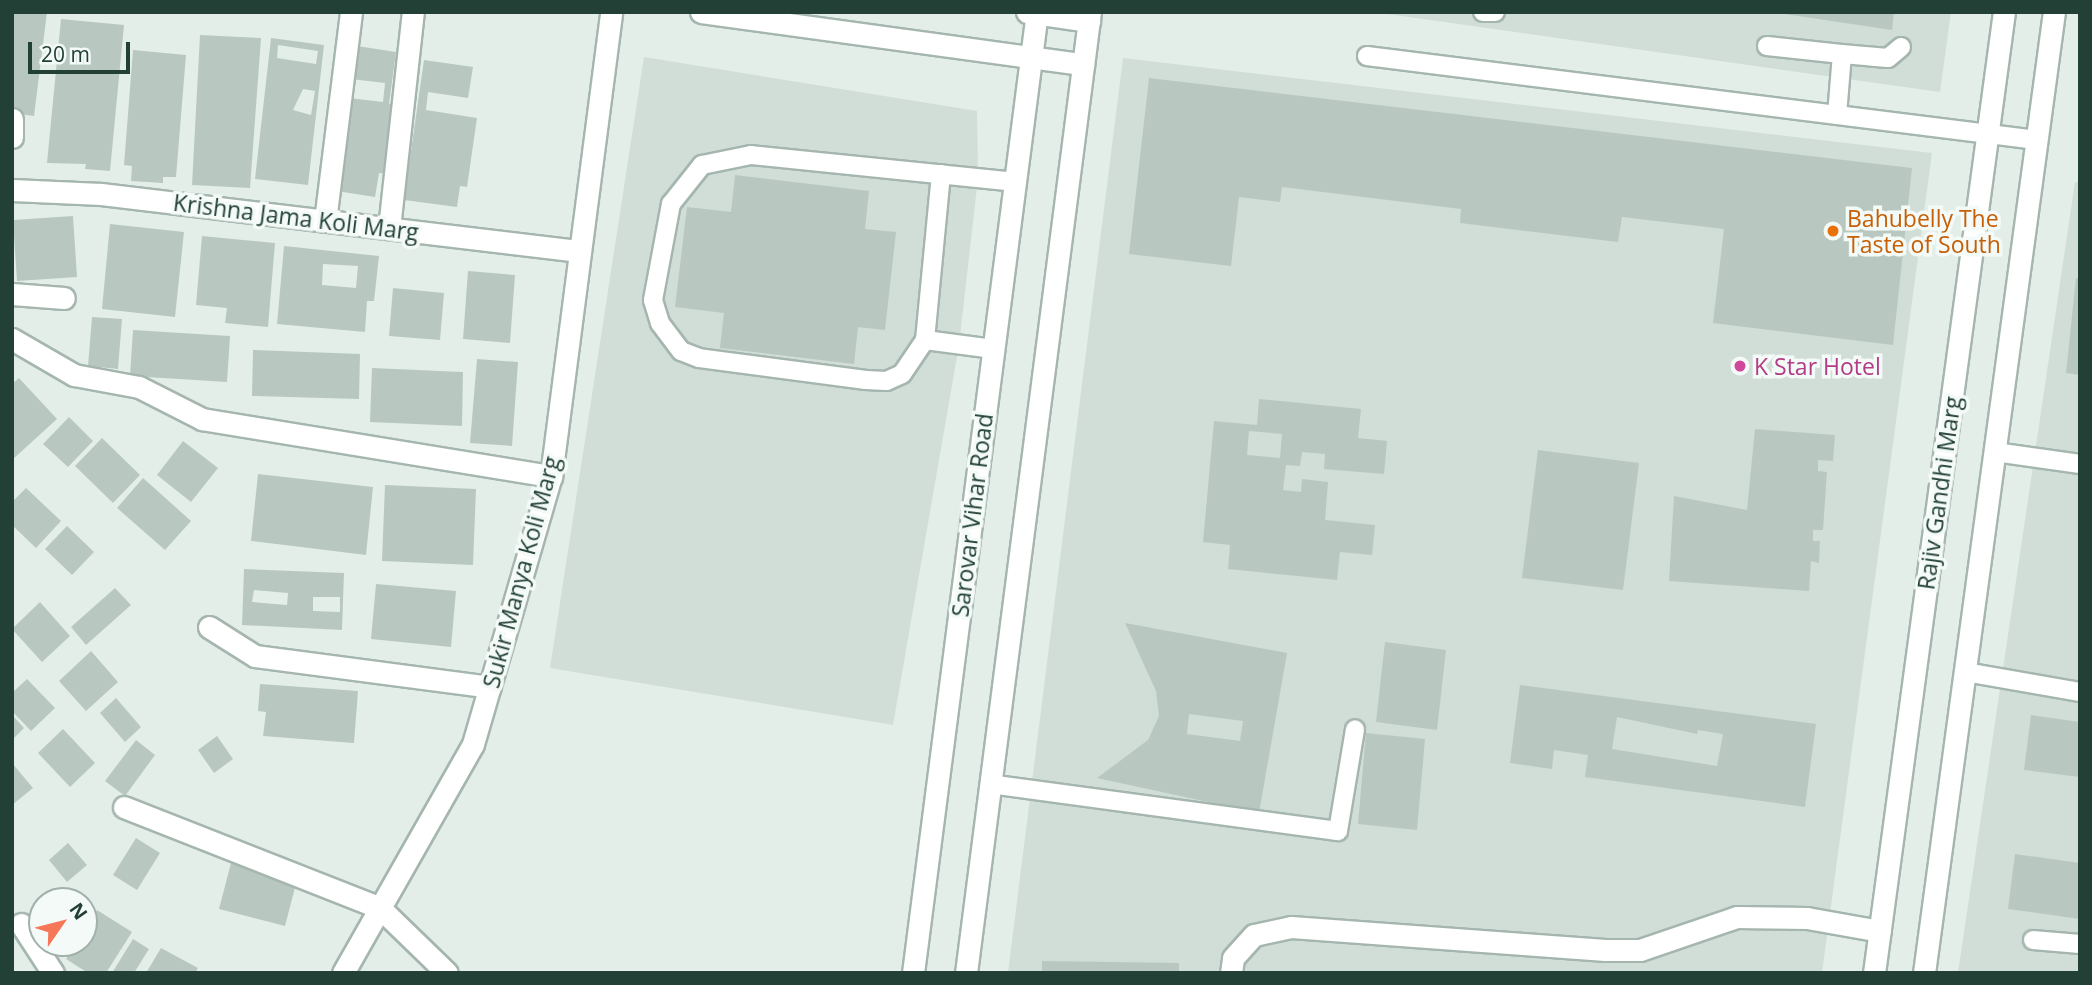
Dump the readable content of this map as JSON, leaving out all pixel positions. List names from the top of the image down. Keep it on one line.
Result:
{"streets":{"street":["Krishna Jama Koli Marg","Rajiv Gandhi Marg","Sarovar Vihar Road","Sukir Manya Koli Marg"]},"crossings":[["Krishna Jama Koli Marg","Sukir Manya Koli Marg"]],"places":["Bahubelly The Taste of South","K Star Hotel"],"scale_bar":"20 m","north":"top right"}
